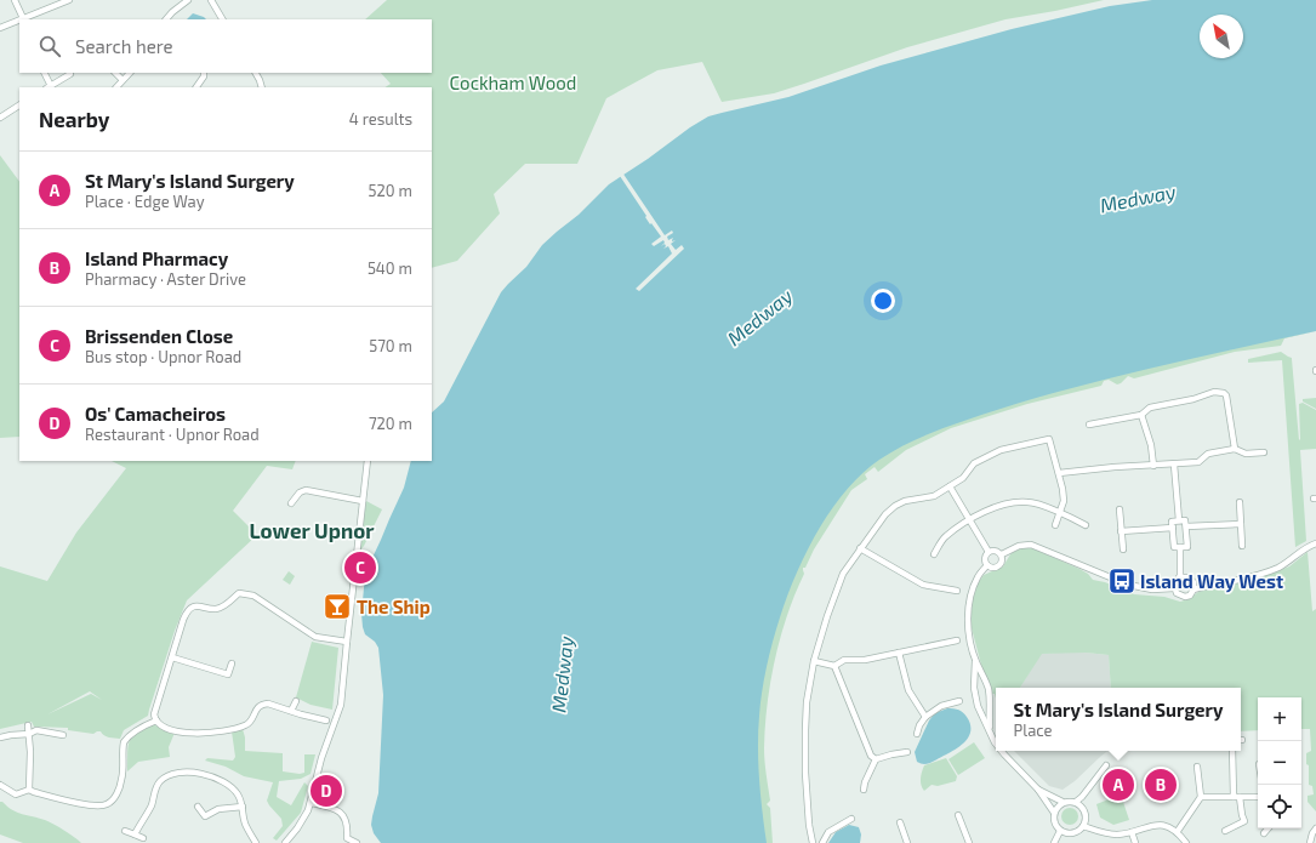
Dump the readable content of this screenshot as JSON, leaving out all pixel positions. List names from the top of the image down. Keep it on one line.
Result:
{"districts":["Lower Upnor"],"water":["Medway"],"parks":["Cockham Wood"],"places":{"bus stop":["Island Way West"],"bar":["The Ship"]},"north":"top left","page":{"search":"Search here","heading":["Nearby","4 results"],"list":[{"mark":"A","name":"St Mary's Island Surgery","note":"Place · Edge Way","value":"520 m"},{"mark":"B","name":"Island Pharmacy","note":"Pharmacy · Aster Drive","value":"540 m"},{"mark":"C","name":"Brissenden Close","note":"Bus stop · Upnor Road","value":"570 m"},{"mark":"D","name":"Os' Camacheiros","note":"Restaurant · Upnor Road","value":"720 m"}],"pins":["C","A","B","D"],"popup":["St Mary's Island Surgery","Place"],"map_buttons":["+","−"]}}
